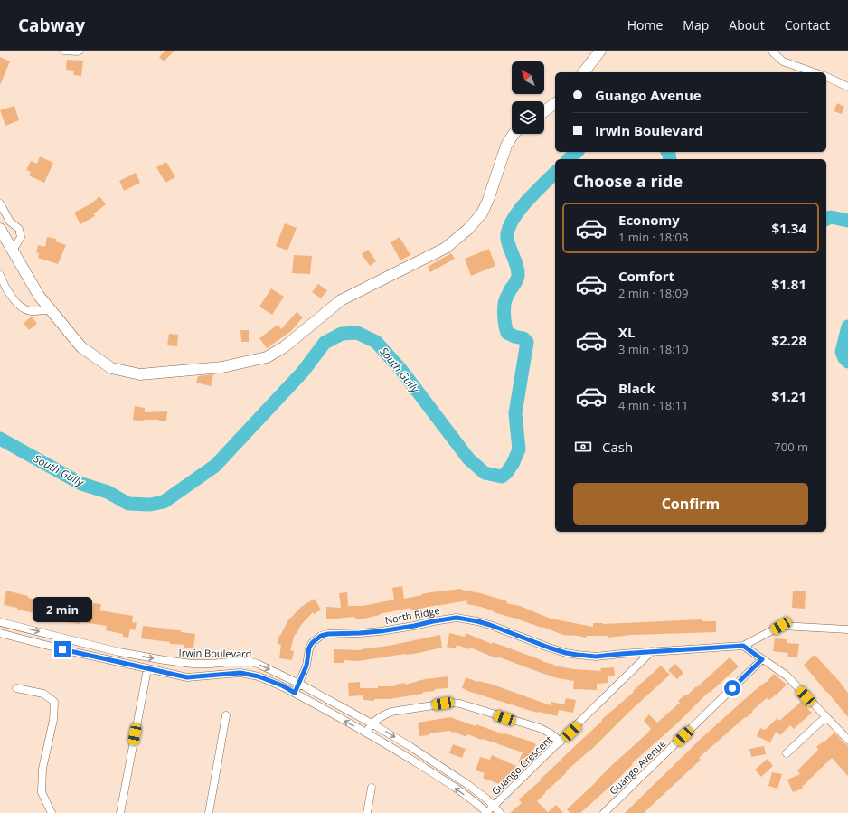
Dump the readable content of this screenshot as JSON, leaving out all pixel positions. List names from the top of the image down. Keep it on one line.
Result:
{"streets":{"street":["North Ridge","Irwin Boulevard","Guango Crescent","Guango Avenue"]},"crossings":[["North Ridge","Irwin Boulevard"],["North Ridge","Guango Crescent"],["Irwin Boulevard","Guango Crescent"]],"water":["South Gully"],"north":"top left","page":{"header":"Cabway","nav":["Home","Map","About","Contact"],"banner":["Guango Avenue","Irwin Boulevard"],"heading":"Choose a ride","list":[{"name":"Economy","note":"1 min · 18:08","value":"$1.34"},{"name":"Comfort","note":"2 min · 18:09","value":"$1.81"},{"name":"XL","note":"3 min · 18:10","value":"$2.28"},{"name":"Black","note":"4 min · 18:11","value":"$1.21"}],"pay":["Cash","700 m"],"buttons":"Confirm","bubble":"2 min"}}
